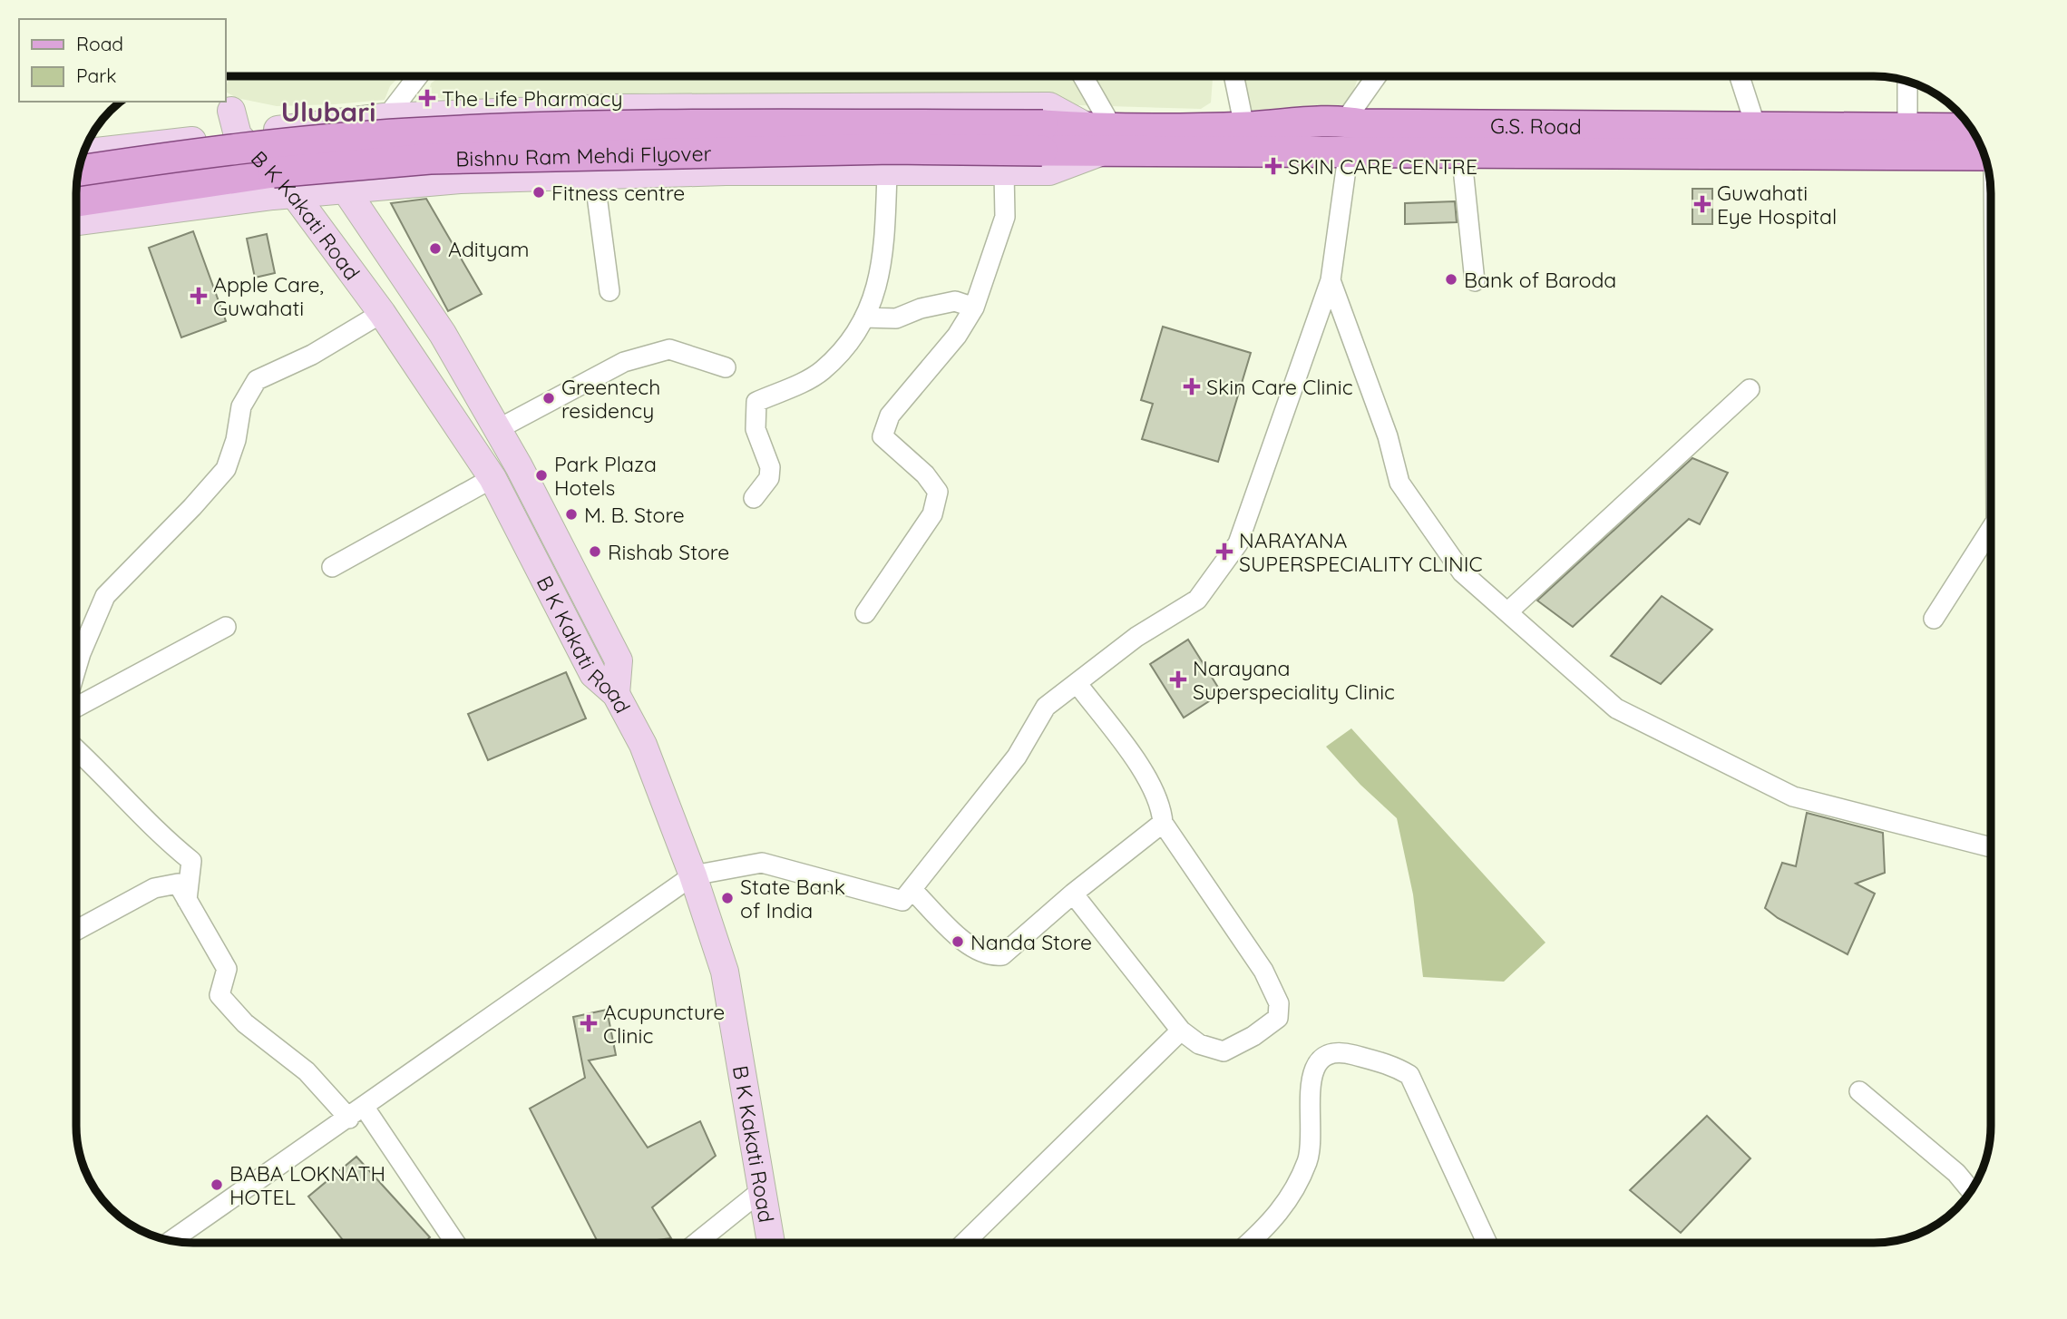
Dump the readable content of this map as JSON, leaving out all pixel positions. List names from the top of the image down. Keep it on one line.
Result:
{"streets":{"main road":["G.S. Road","Bishnu Ram Mehdi Flyover"],"street":["B K Kakati Road"]},"crossings":[["G.S. Road","Bishnu Ram Mehdi Flyover"]],"districts":["Ulubari"],"places":{"health":["The Life Pharmacy","SKIN CARE CENTRE","Guwahati Eye Hospital","Apple Care, Guwahati","Skin Care Clinic","NARAYANA SUPERSPECIALITY CLINIC","Narayana Superspeciality Clinic","Acupuncture Clinic"],"other":["Fitness centre","Adityam","Bank of Baroda","Greentech residency","Park Plaza Hotels","M. B. Store","Rishab Store","State Bank of India","Nanda Store","BABA LOKNATH HOTEL"]},"legend":["Road","Park"]}
